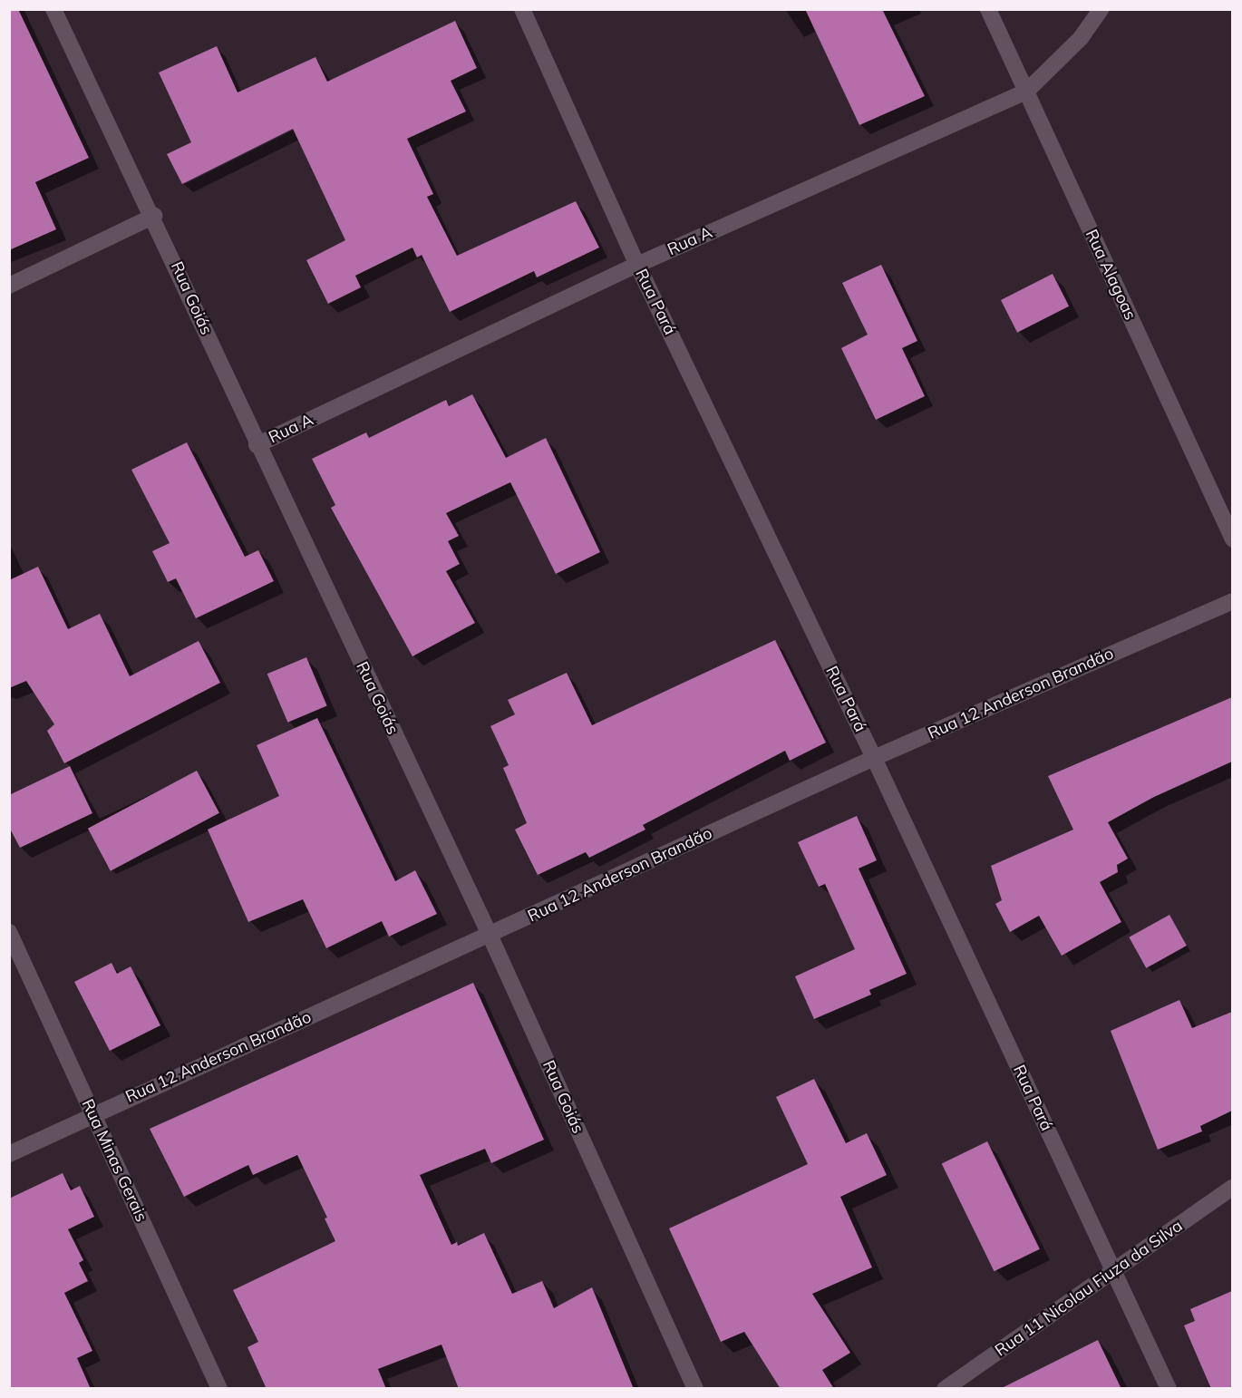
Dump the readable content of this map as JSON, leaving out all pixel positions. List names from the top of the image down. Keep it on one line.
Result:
{"streets":{"street":["Rua A","Rua Alagoas","Rua Goiás","Rua Pará","Rua 12 Anderson Brandão","Rua Minas Gerais","Rua 11 Nicolau Fiuza da Silva"]},"crossings":[["Rua A","Rua Alagoas"],["Rua A","Rua Goiás"],["Rua A","Rua Pará"],["Rua Goiás","Rua 12 Anderson Brandão"],["Rua Pará","Rua 12 Anderson Brandão"],["Rua Pará","Rua 11 Nicolau Fiuza da Silva"],["Rua 12 Anderson Brandão","Rua Minas Gerais"]]}
